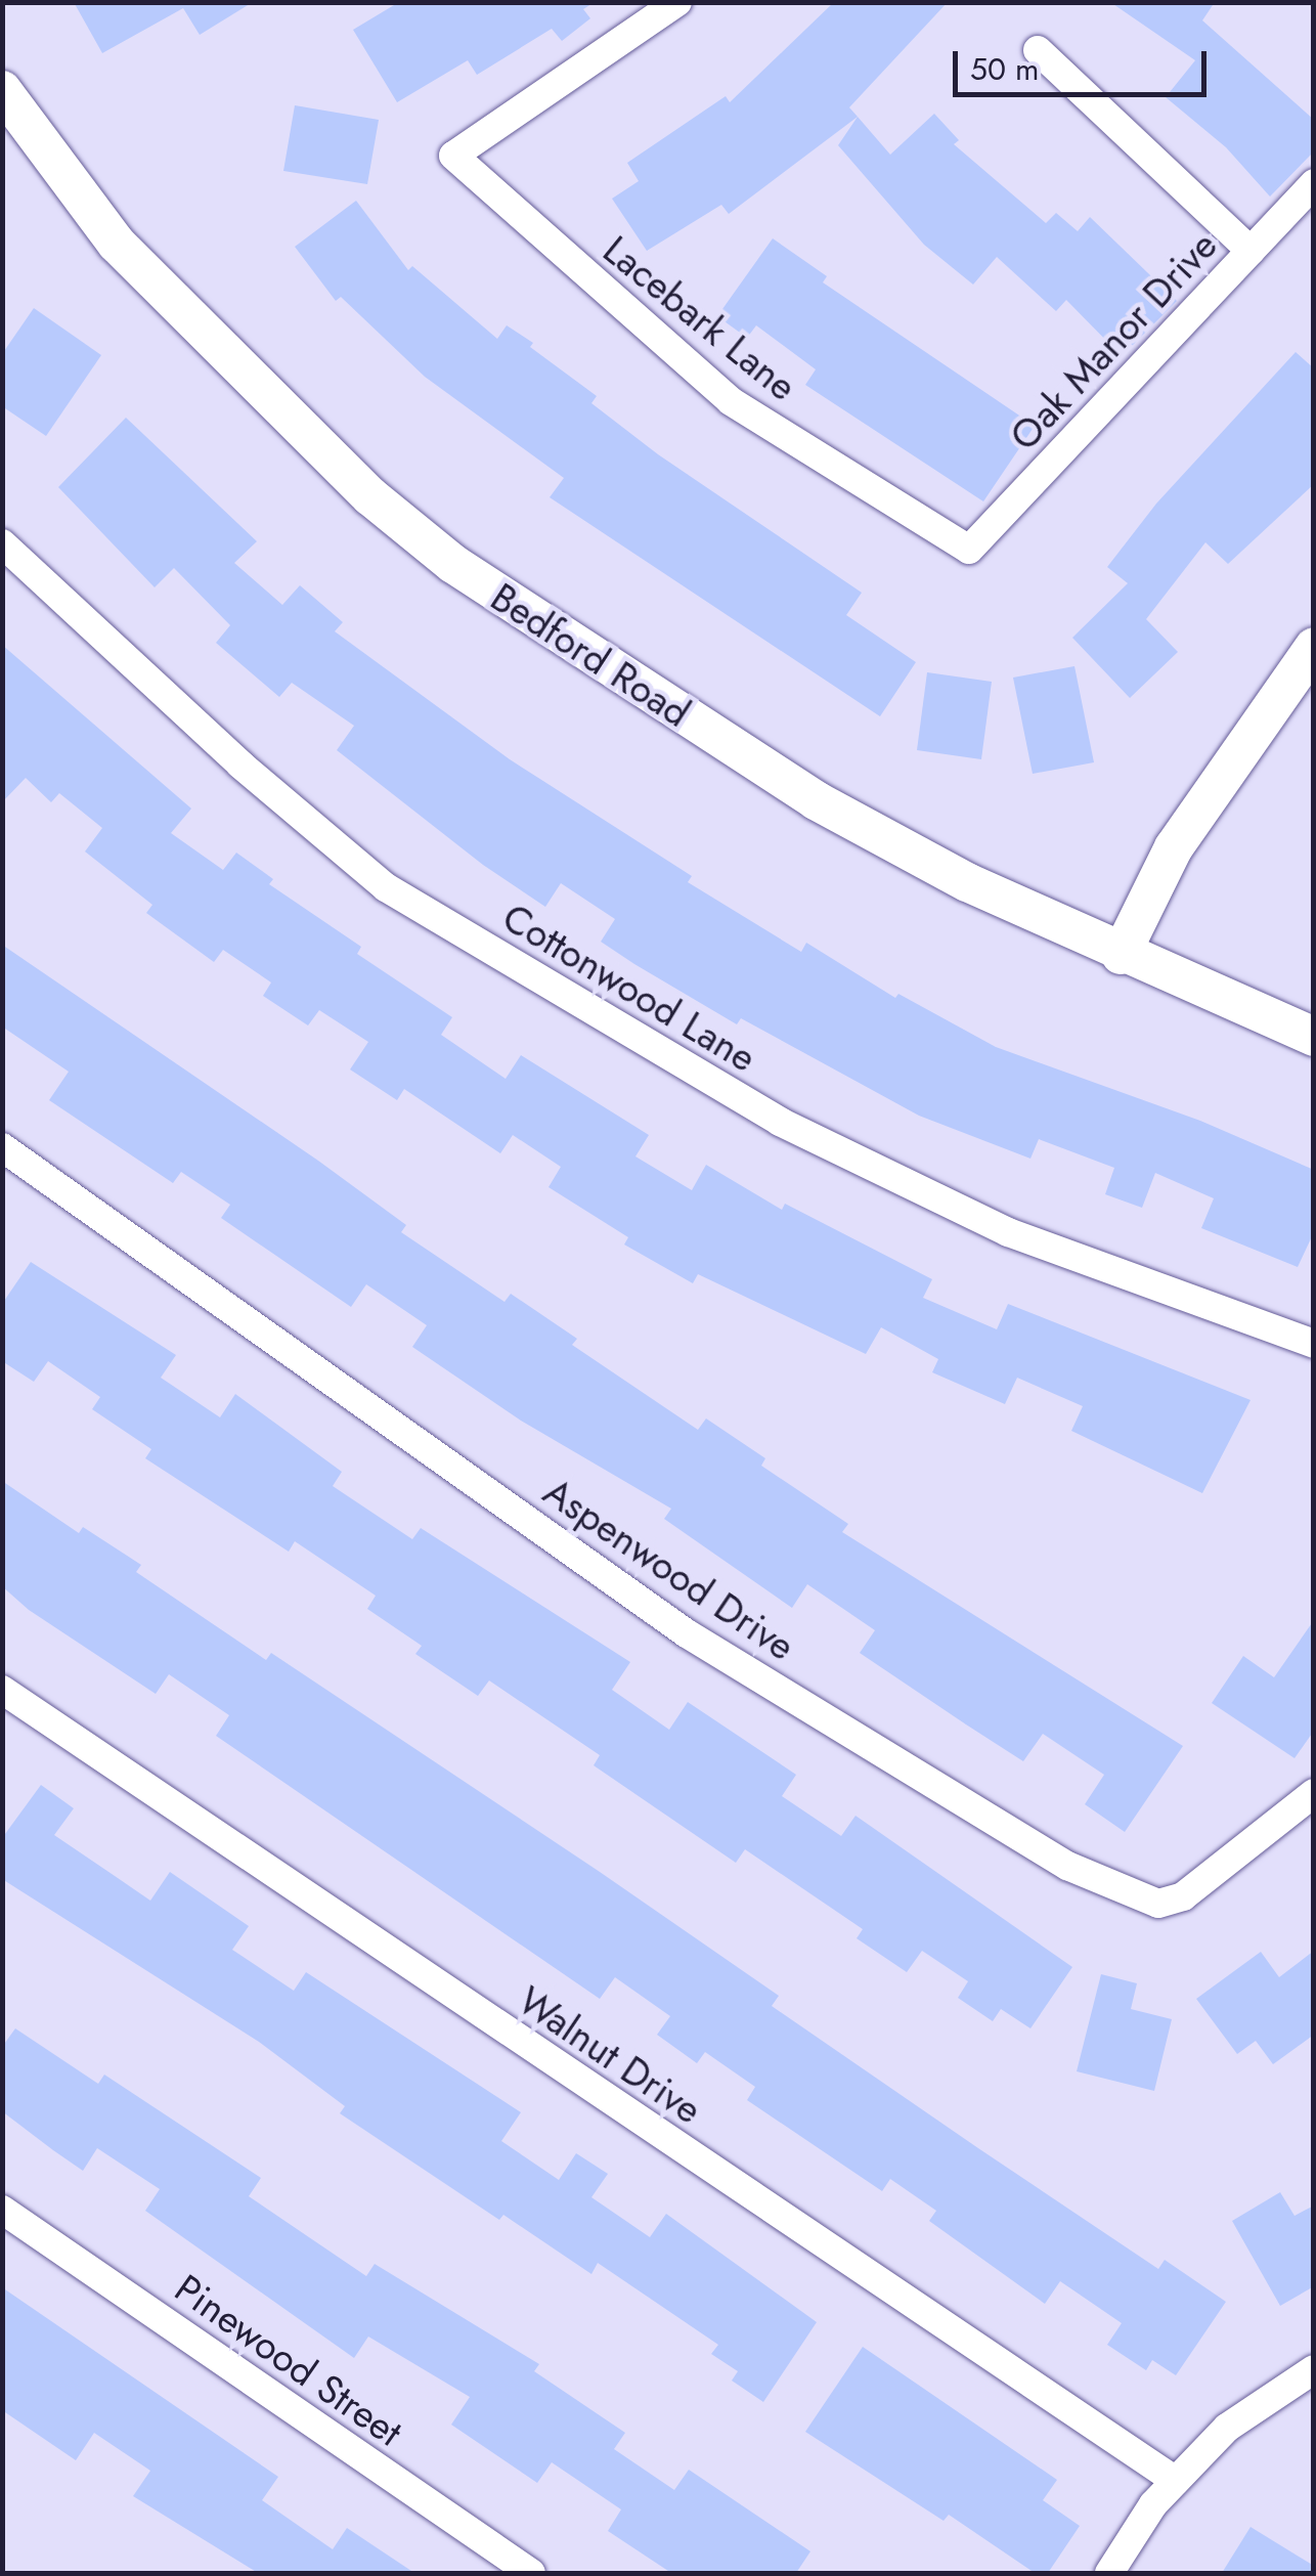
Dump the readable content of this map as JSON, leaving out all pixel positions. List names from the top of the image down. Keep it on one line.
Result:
{"streets":{"main road":["Bedford Road"],"street":["Lacebark Lane","Oak Manor Drive","Cottonwood Lane","Aspenwood Drive","Walnut Drive","Pinewood Street"]},"crossings":[["Lacebark Lane","Oak Manor Drive"]],"scale_bar":"50 m"}
